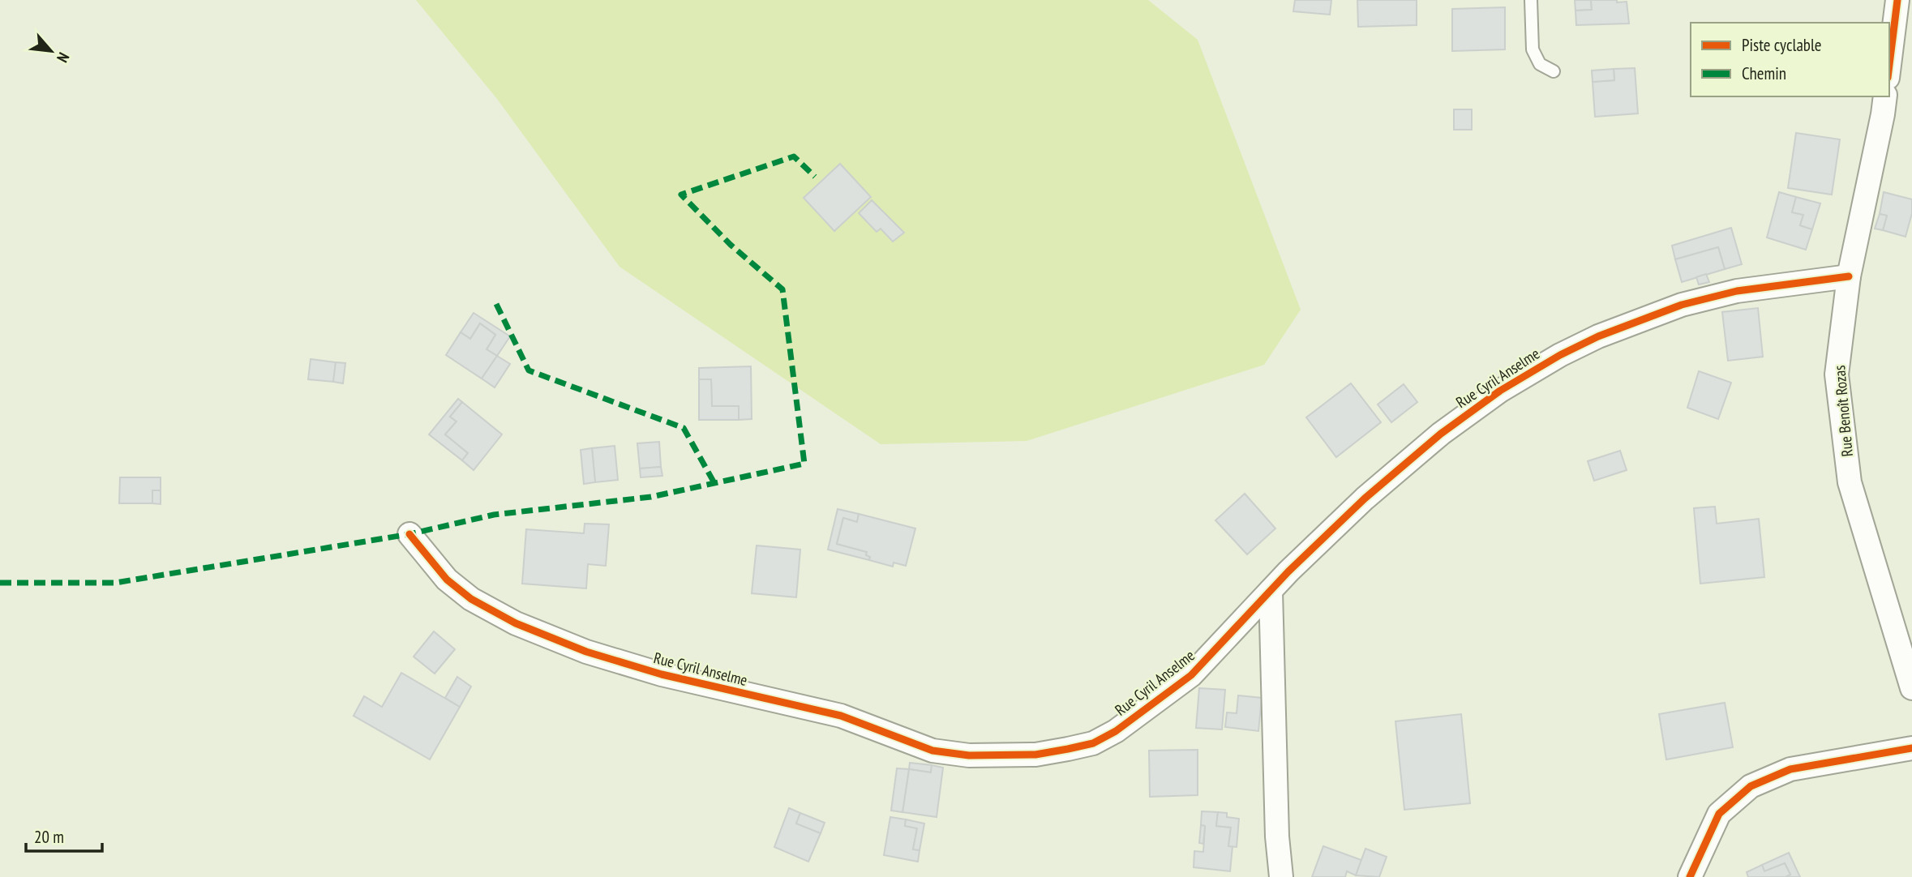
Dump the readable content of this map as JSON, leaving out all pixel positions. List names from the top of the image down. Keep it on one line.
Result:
{"streets":{"street":["Rue Cyril Anselme","Rue Benoît Rozas"]},"crossings":[["Rue Cyril Anselme","Rue Benoît Rozas"]],"legend":["Piste cyclable","Chemin"],"scale_bar":"20 m","north":"bottom right"}
